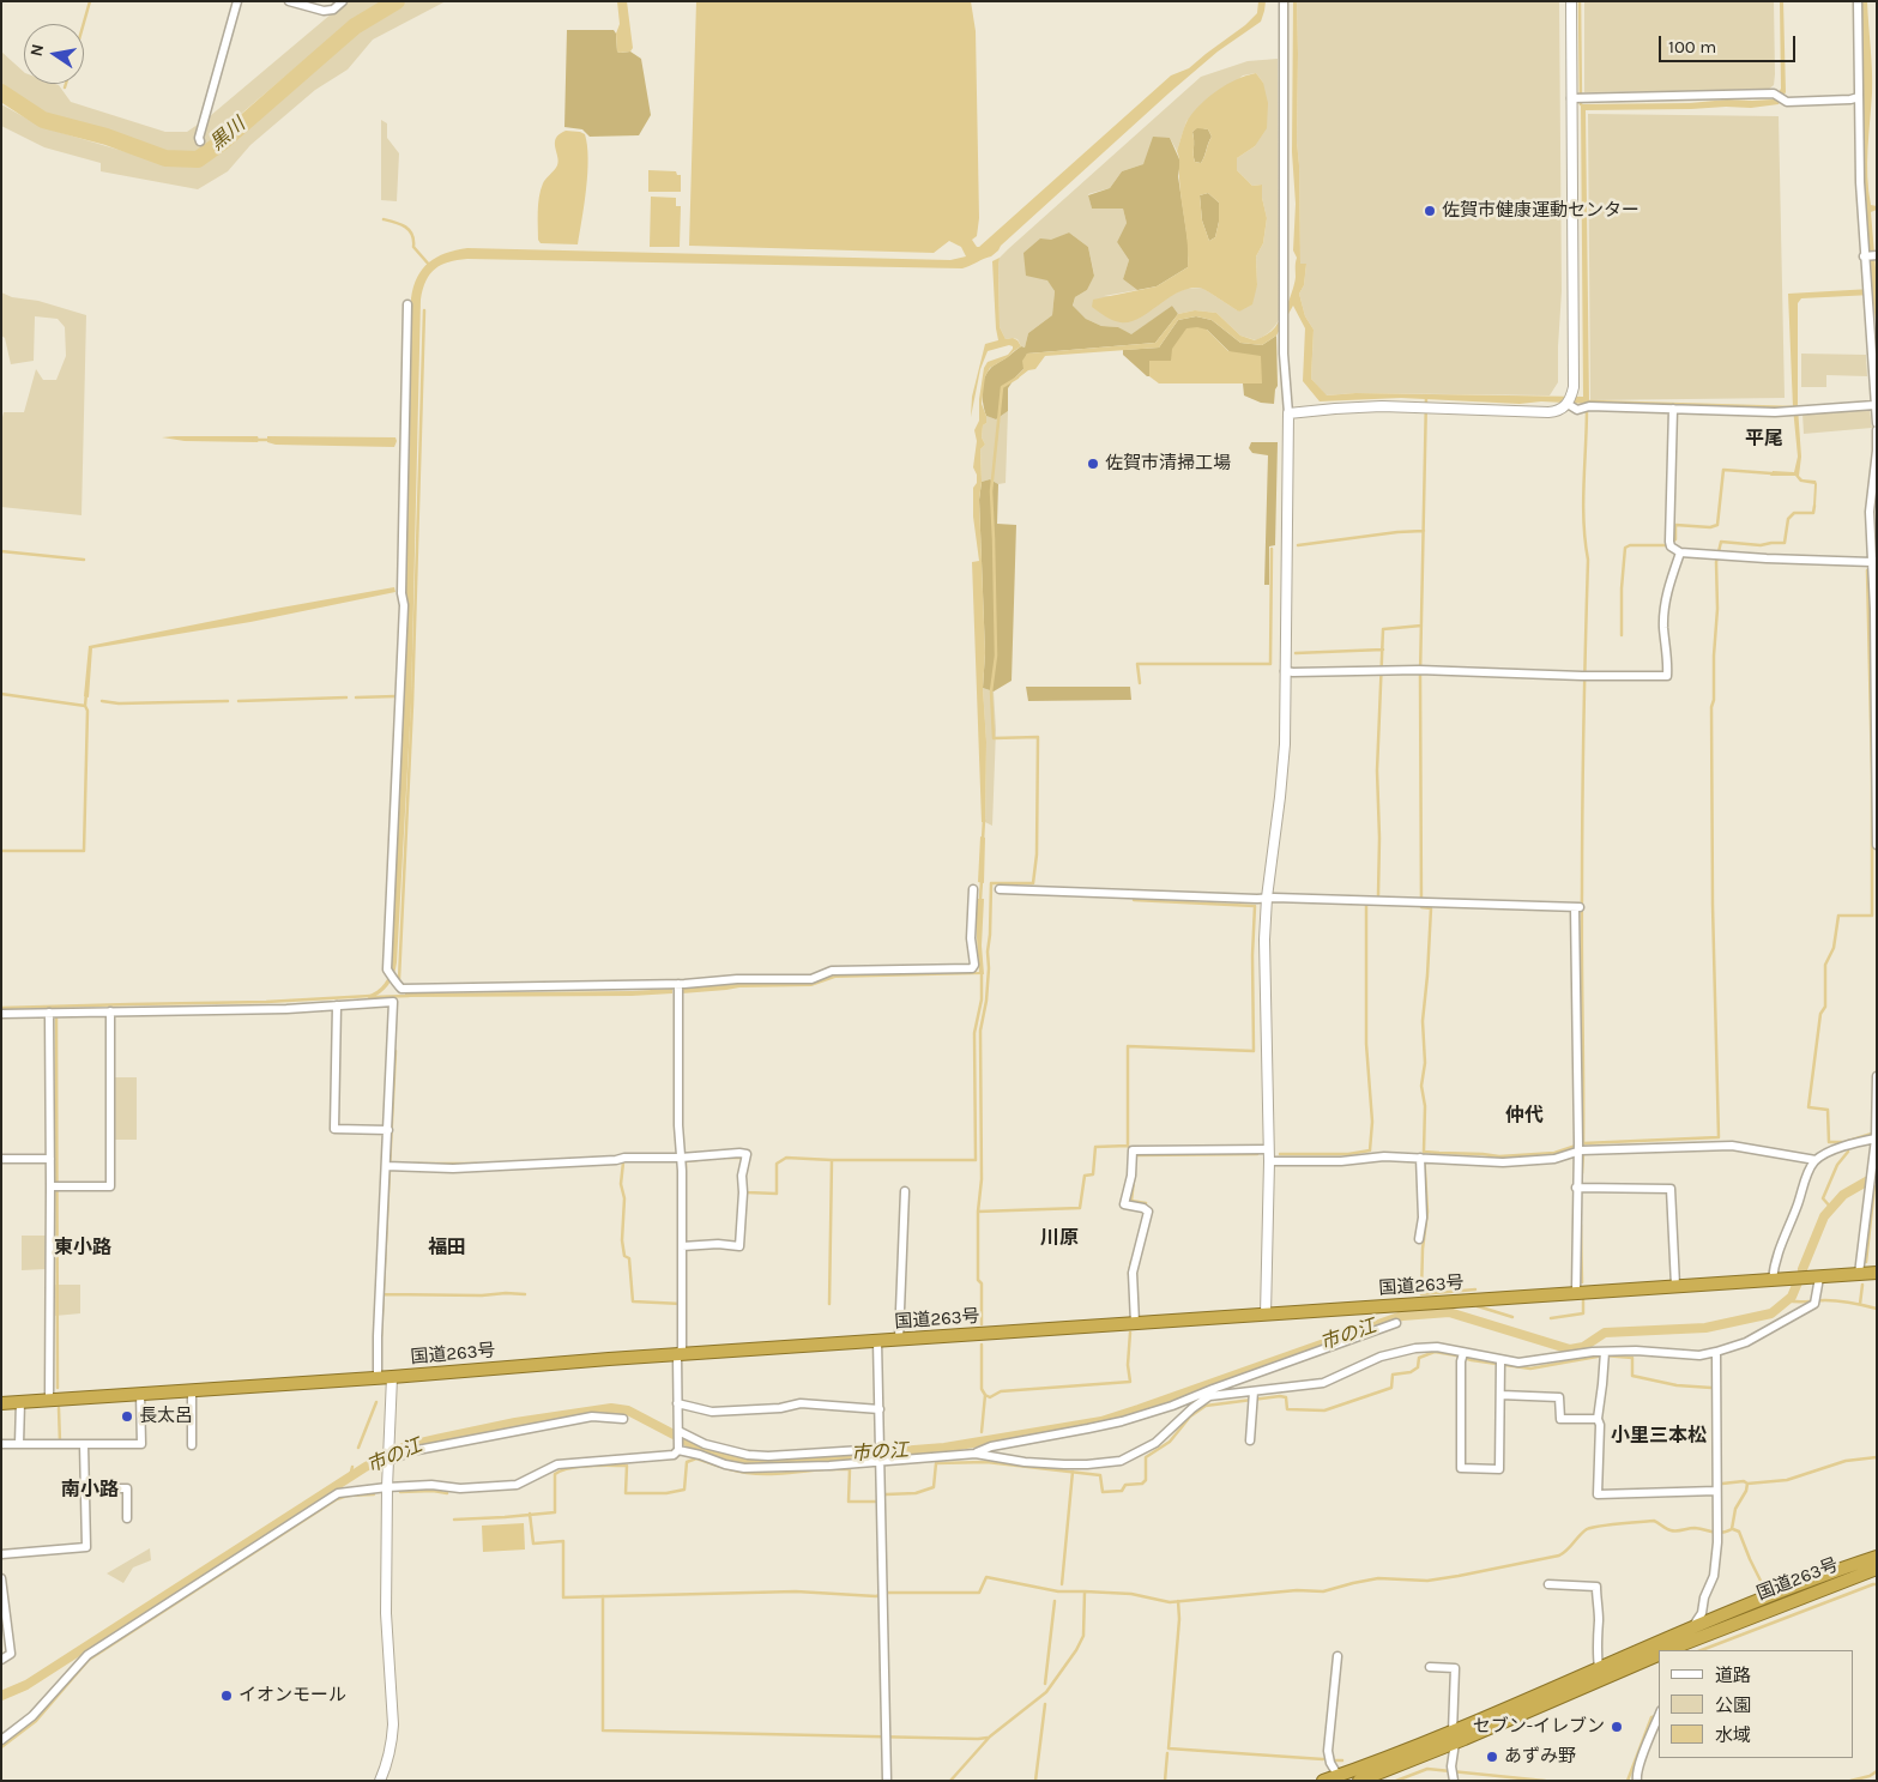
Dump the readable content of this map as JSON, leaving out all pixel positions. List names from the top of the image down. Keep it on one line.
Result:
{"streets":{"highway":["国道263号"]},"districts":["平尾","仲代","川原","東小路","福田","小里三本松","南小路"],"water":["黒川","市の江"],"places":["佐賀市健康運動センター","佐賀市清掃工場","長太呂","イオンモール","セブン-イレブン","あずみ野"],"legend":["道路","公園","水域"],"scale_bar":"100 m","north":"left"}
